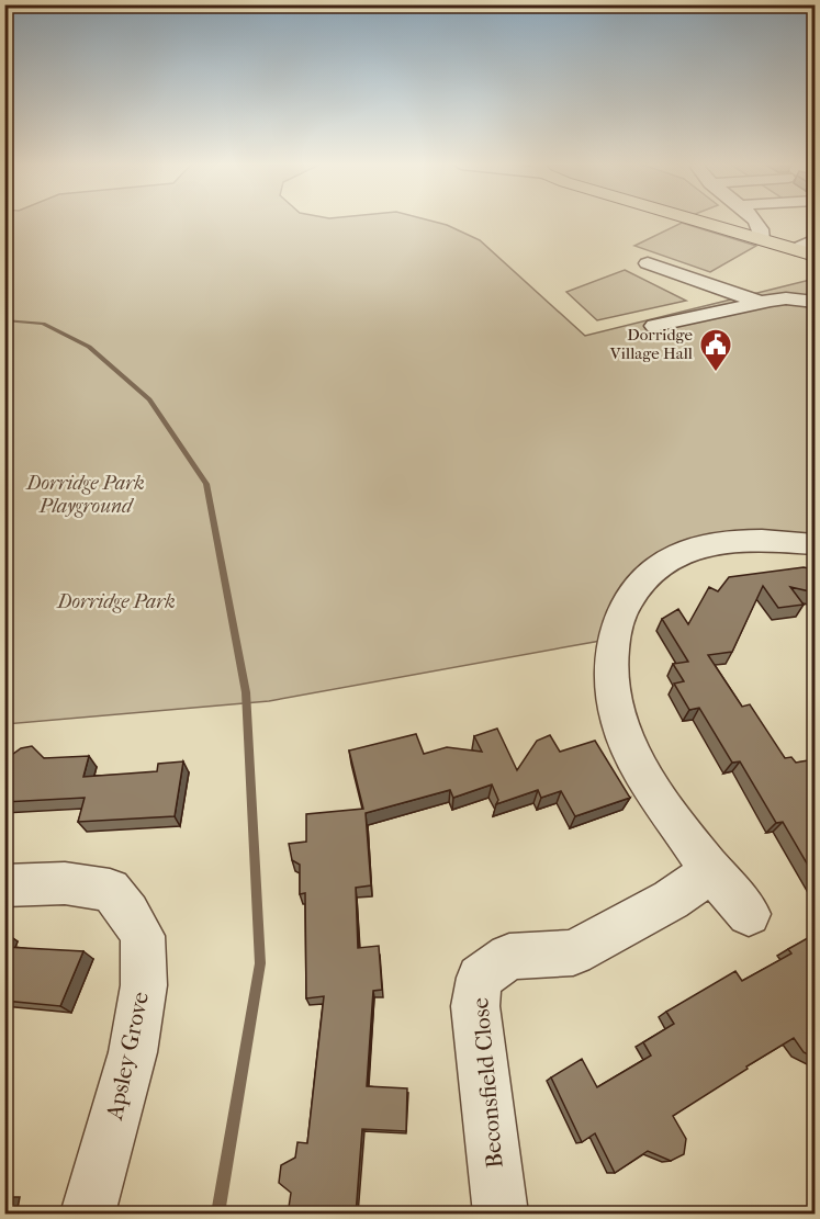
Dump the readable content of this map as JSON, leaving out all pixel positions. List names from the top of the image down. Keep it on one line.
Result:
{"streets":{"street":["Apsley Grove","Beconsfield Close"]},"parks":["Dorridge Park Playground","Dorridge Park"],"places":{"public building":["Dorridge Village Hall"]}}
